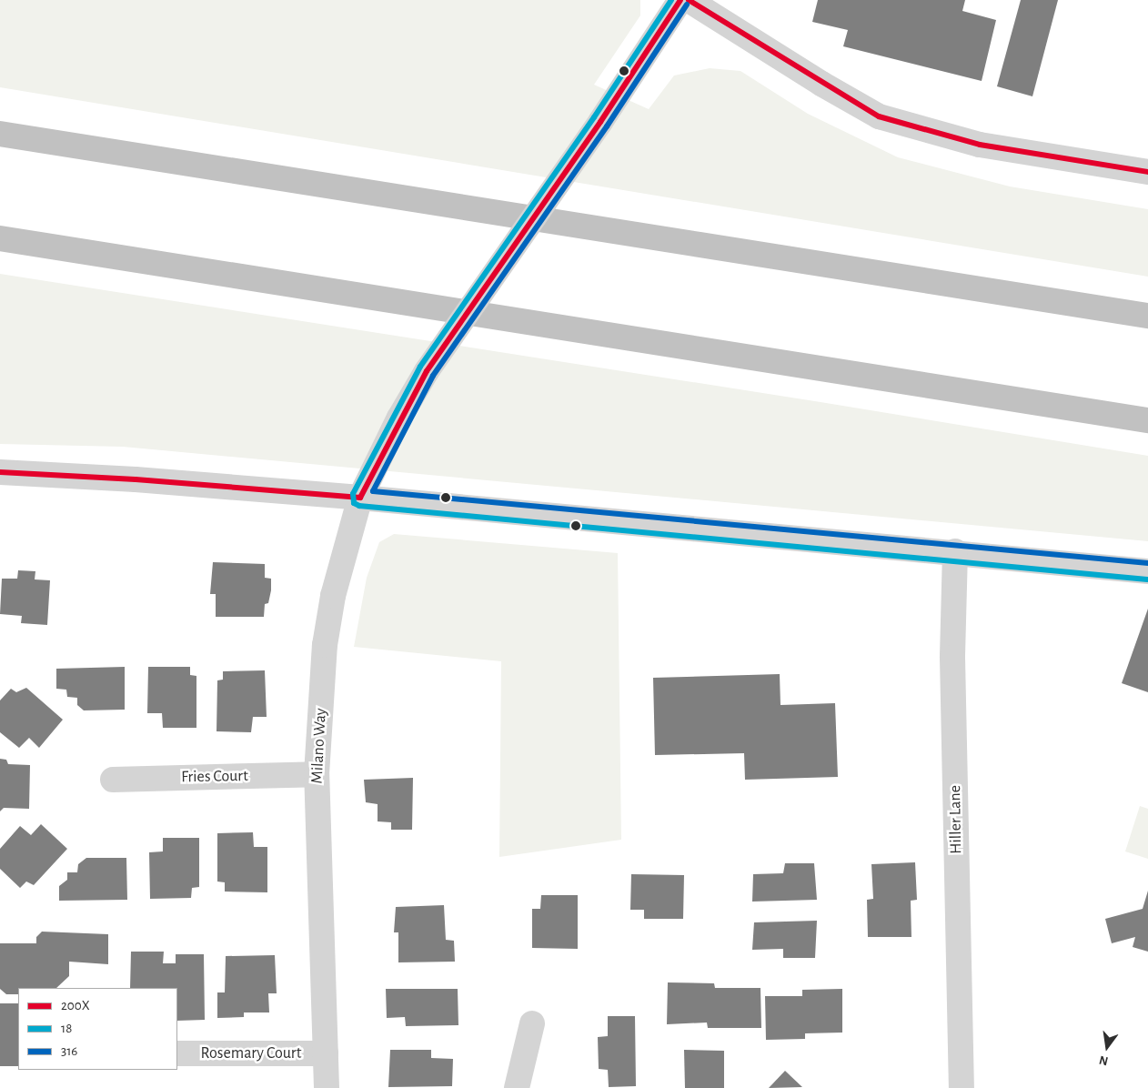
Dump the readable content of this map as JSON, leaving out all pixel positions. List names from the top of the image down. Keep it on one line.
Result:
{"streets":{"street":["Milano Way","Fries Court","Hiller Lane","Rosemary Court"]},"crossings":[["Milano Way","Fries Court"],["Milano Way","Rosemary Court"]],"lines":["transit line 200X","transit line 18","transit line 316"],"legend":["200X","18","316"],"north":"bottom"}
